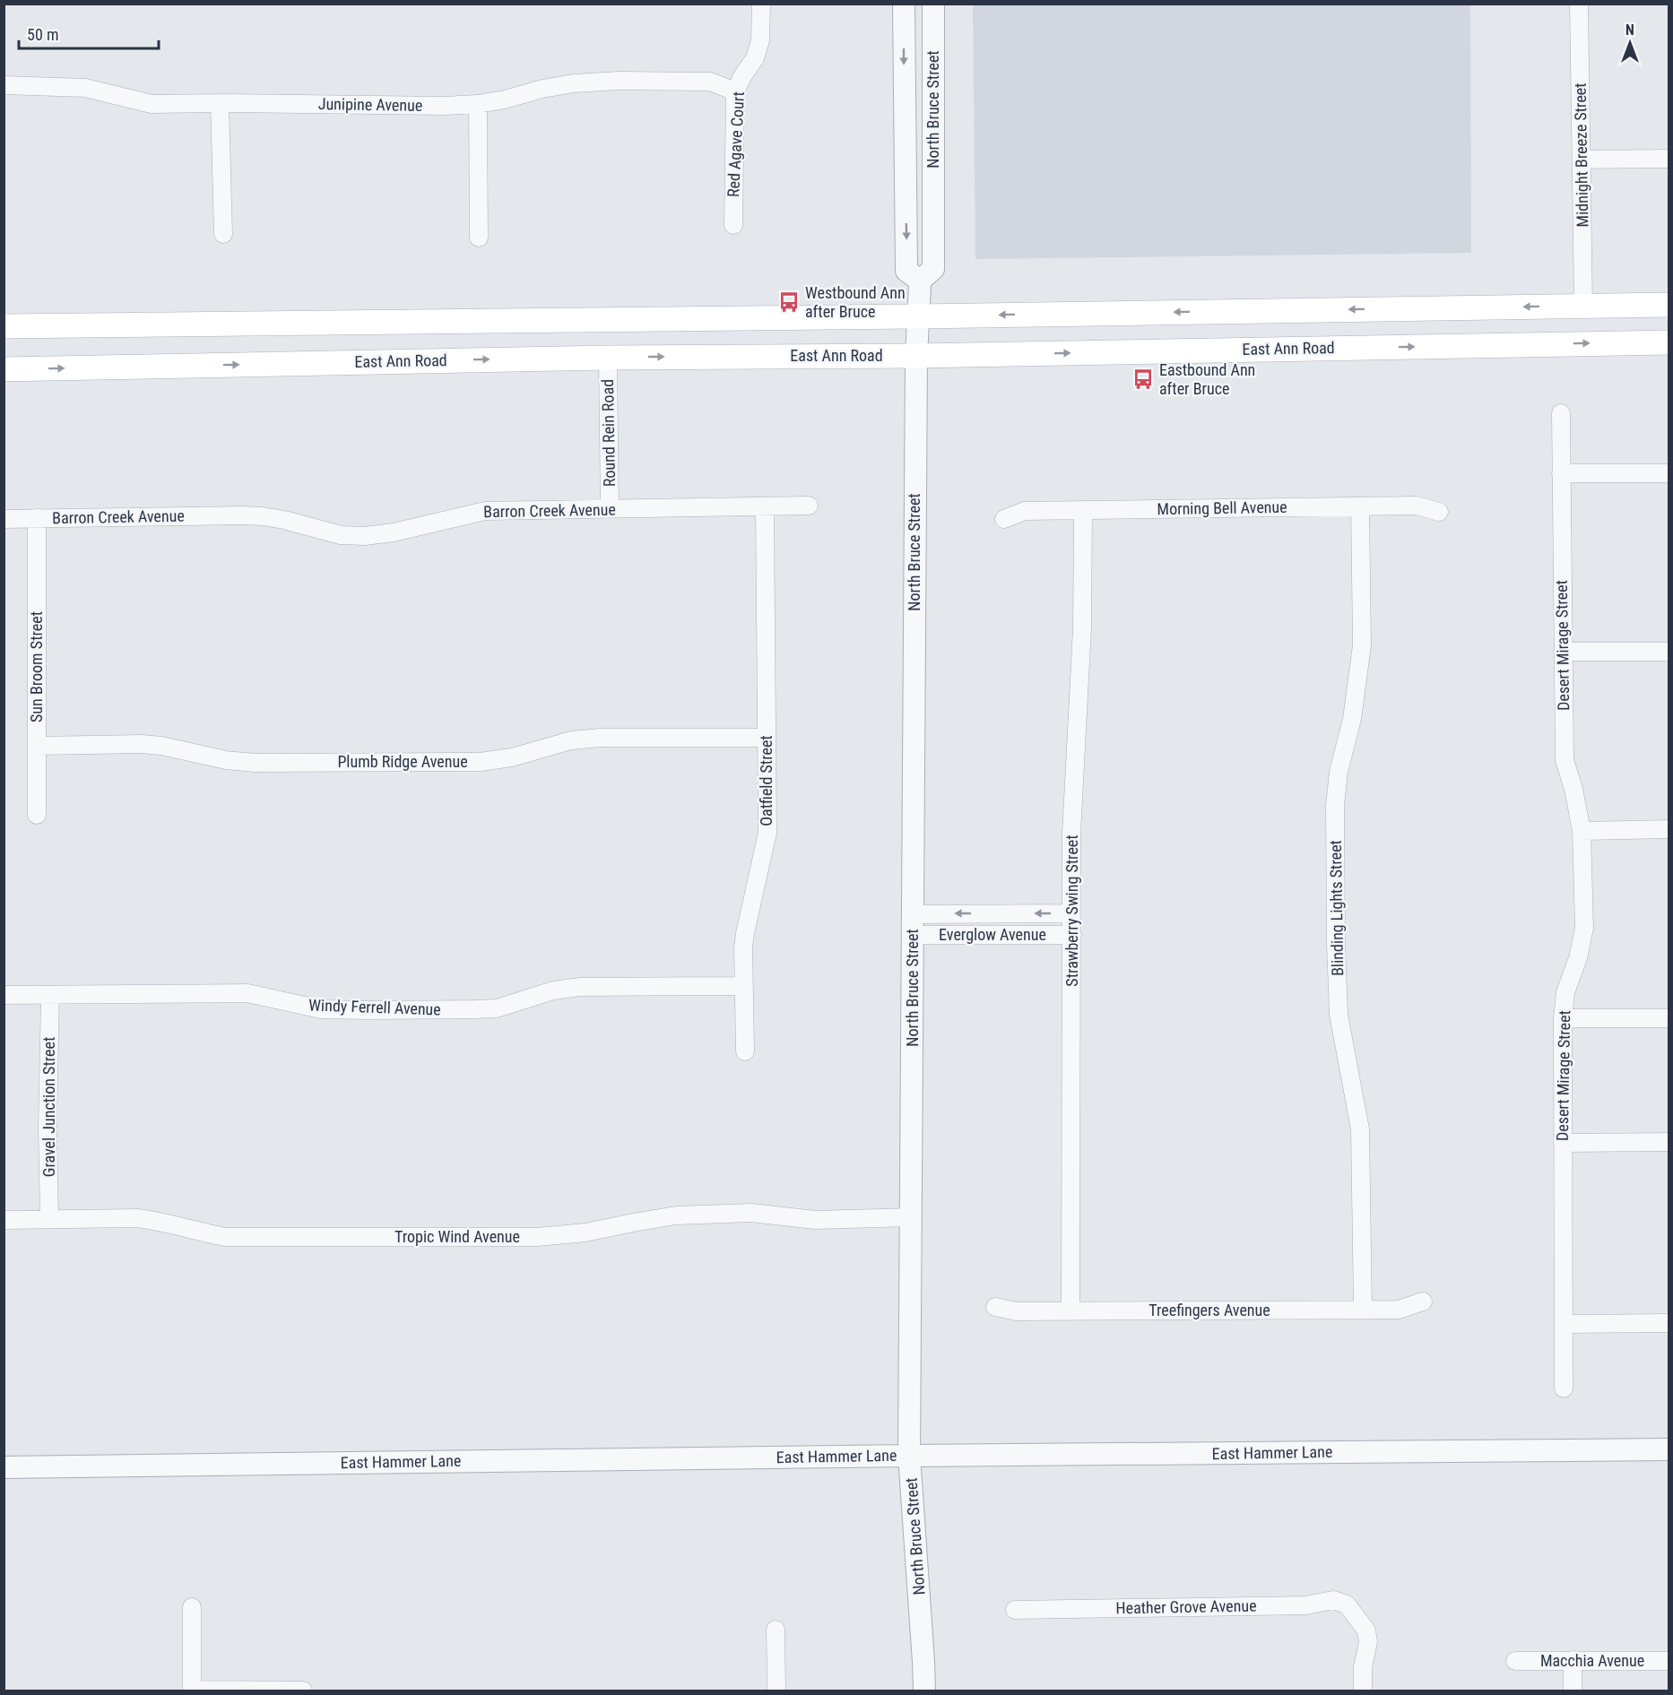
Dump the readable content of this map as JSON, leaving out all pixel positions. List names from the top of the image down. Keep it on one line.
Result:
{"streets":{"main road":["East Ann Road"],"street":["Junipine Avenue","North Bruce Street","Red Agave Court","Midnight Breeze Street","Round Rein Road","Morning Bell Avenue","Barron Creek Avenue","Desert Mirage Street","Sun Broom Street","Plumb Ridge Avenue","Oatfield Street","Blinding Lights Street","Strawberry Swing Street","Everglow Avenue","Windy Ferrell Avenue","Gravel Junction Street","Tropic Wind Avenue","Treefingers Avenue","East Hammer Lane","Heather Grove Avenue","Macchia Avenue"]},"crossings":[["Junipine Avenue","Red Agave Court"],["North Bruce Street","East Ann Road"],["North Bruce Street","Everglow Avenue"],["North Bruce Street","Tropic Wind Avenue"],["North Bruce Street","East Hammer Lane"],["East Ann Road","Round Rein Road"],["Round Rein Road","Barron Creek Avenue"],["Morning Bell Avenue","Blinding Lights Street"],["Morning Bell Avenue","Strawberry Swing Street"],["Barron Creek Avenue","Sun Broom Street"],["Barron Creek Avenue","Oatfield Street"],["Sun Broom Street","Plumb Ridge Avenue"],["Plumb Ridge Avenue","Oatfield Street"],["Oatfield Street","Windy Ferrell Avenue"],["Blinding Lights Street","Treefingers Avenue"],["Strawberry Swing Street","Everglow Avenue"],["Strawberry Swing Street","Treefingers Avenue"],["Windy Ferrell Avenue","Gravel Junction Street"],["Gravel Junction Street","Tropic Wind Avenue"]],"places":{"bus stop":["Westbound Ann after Bruce","Eastbound Ann after Bruce"]},"scale_bar":"50 m","north":"top"}
